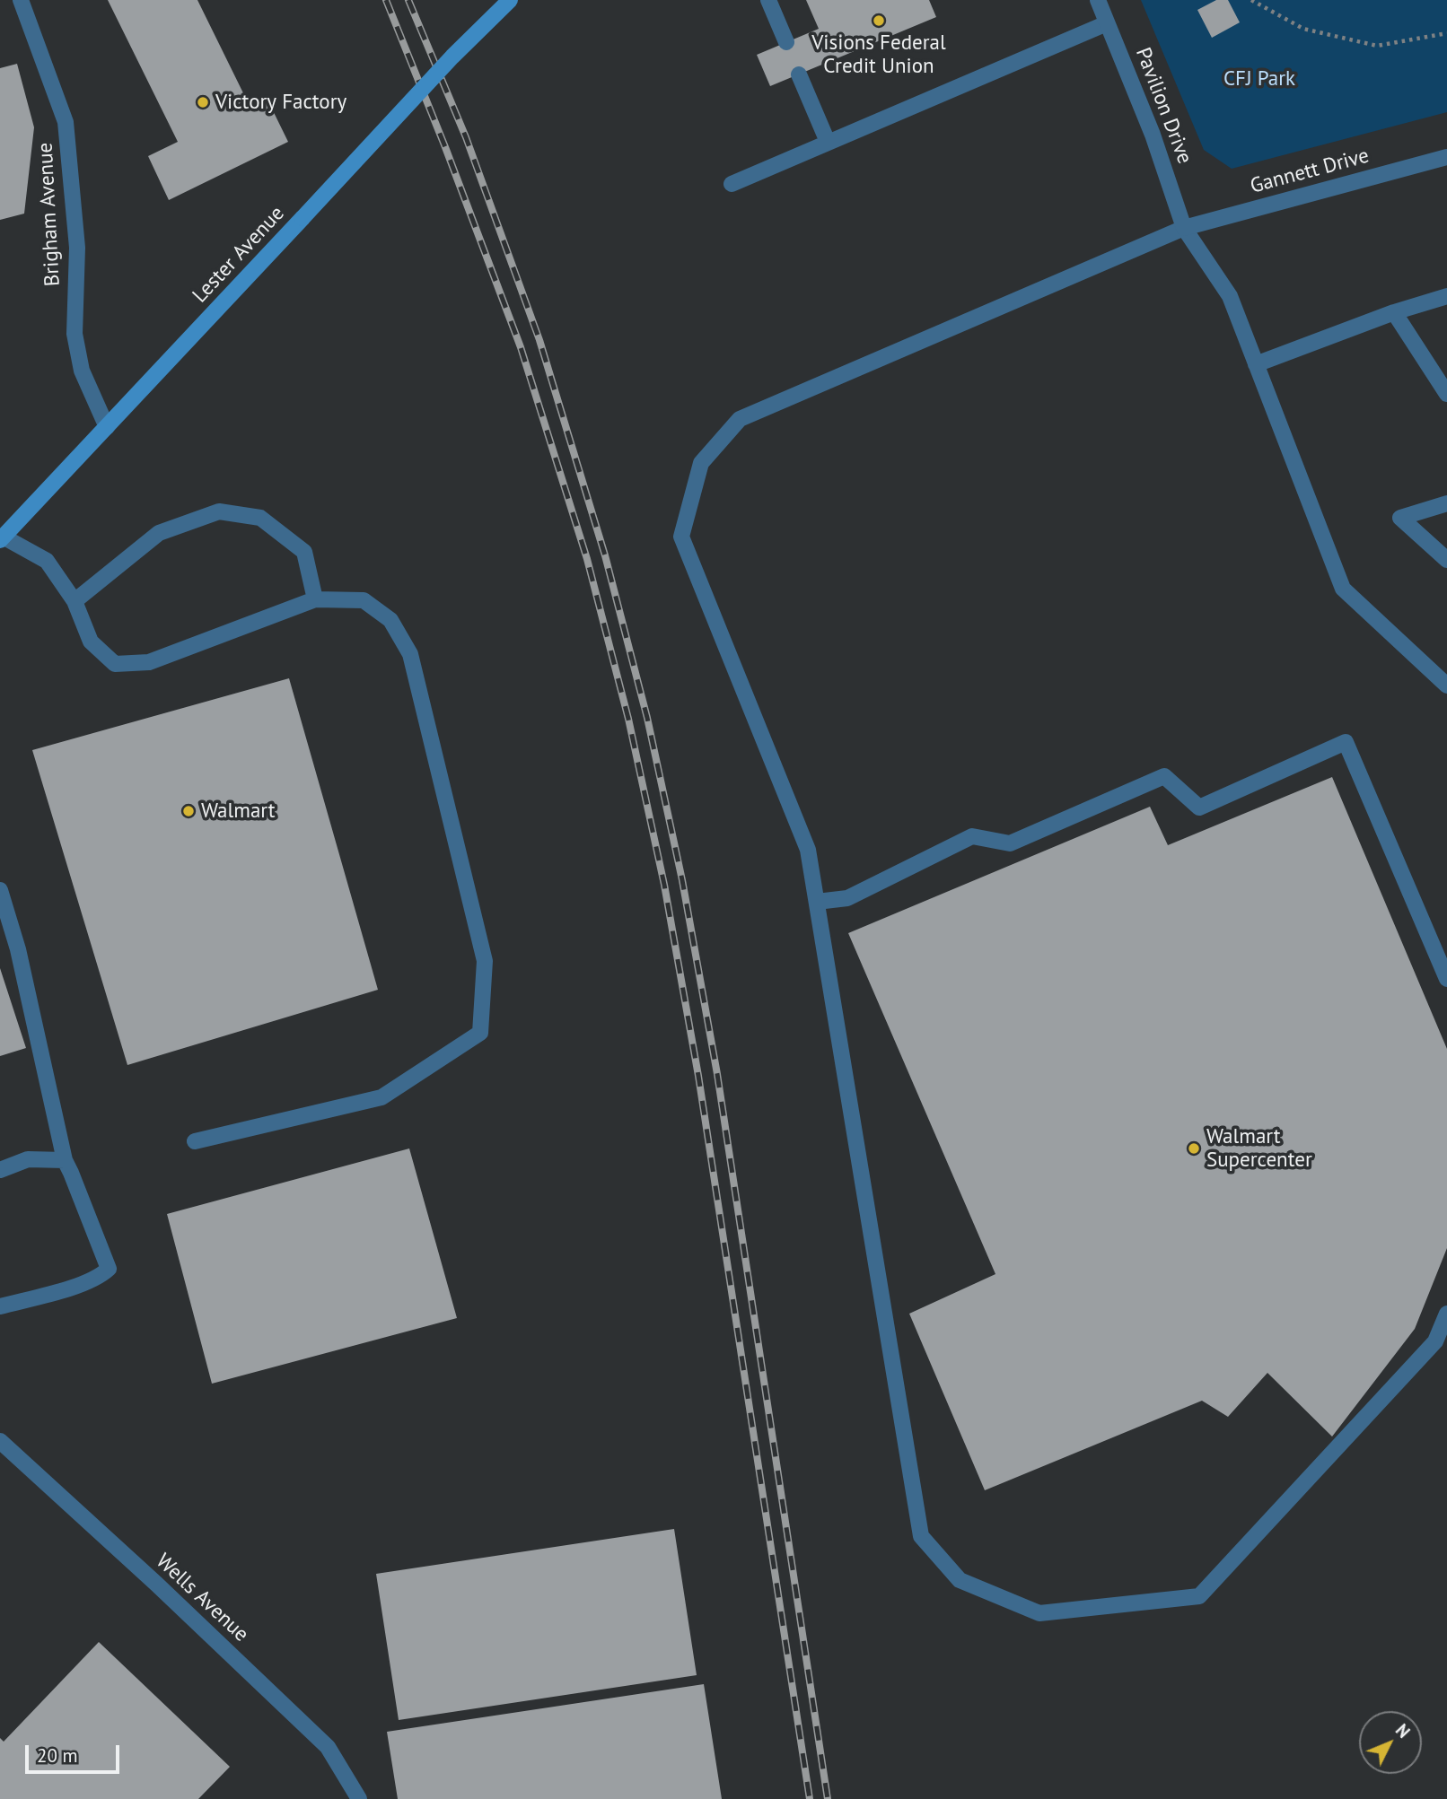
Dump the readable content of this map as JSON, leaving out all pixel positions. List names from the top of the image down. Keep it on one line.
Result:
{"streets":{"street":["Pavilion Drive","Gannett Drive","Brigham Avenue","Lester Avenue","Wells Avenue"]},"crossings":[["Pavilion Drive","Gannett Drive"],["Brigham Avenue","Lester Avenue"]],"parks":["CFJ Park"],"places":["Visions Federal Credit Union","Victory Factory","Walmart","Walmart Supercenter"],"scale_bar":"20 m","north":"top right"}
